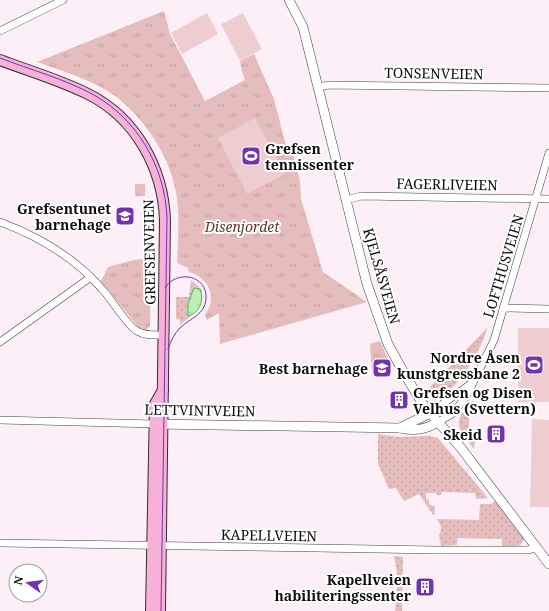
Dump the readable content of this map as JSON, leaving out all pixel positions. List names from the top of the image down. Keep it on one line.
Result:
{"streets":{"main road":["GREFSENVEIEN"],"street":["TONSENVEIEN","FAGERLIVEIEN","LOFTHUSVEIEN","KJELSÅSVEIEN","LETTVINTVEIEN","KAPELLVEIEN"]},"crossings":[["TONSENVEIEN","KJELSÅSVEIEN"],["FAGERLIVEIEN","LOFTHUSVEIEN"],["FAGERLIVEIEN","KJELSÅSVEIEN"],["GREFSENVEIEN","LETTVINTVEIEN"],["GREFSENVEIEN","KAPELLVEIEN"],["LOFTHUSVEIEN","KJELSÅSVEIEN"],["LOFTHUSVEIEN","LETTVINTVEIEN"],["KJELSÅSVEIEN","LETTVINTVEIEN"],["KJELSÅSVEIEN","KAPELLVEIEN"]],"parks":["Disenjordet"],"places":{"sports":["Grefsen tennissenter","Nordre Åsen kunstgressbane 2"],"school or university":["Grefsentunet barnehage","Best barnehage"],"building":["Grefsen og Disen Velhus (Svettern)","Skeid","Kapellveien habiliteringssenter"]},"north":"left"}
